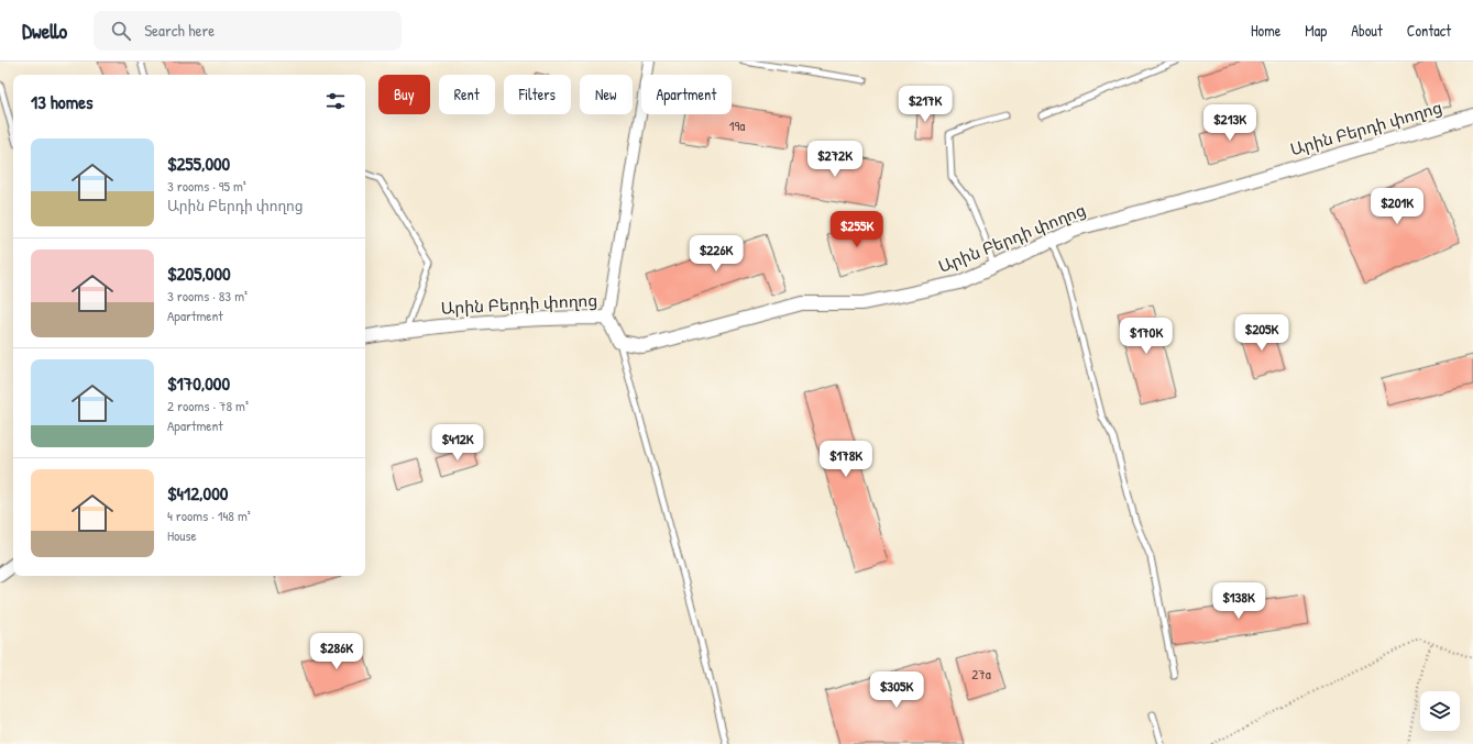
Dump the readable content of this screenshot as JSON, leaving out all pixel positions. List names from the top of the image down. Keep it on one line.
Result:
{"streets":{"street":["Արին Բերդի փողոց"]},"house_numbers":["19a","27a"],"page":{"header":"Dwello","search":"Search here","nav":["Home","Map","About","Contact"],"chip":["Buy","Rent","Filters","New","Apartment"],"heading":"13 homes","price":["$217K","$213K","$272K","$201K","$255K","$226K","$205K","$170K","$412K","$178K","$138K","$286K","$305K"],"list":[{"name":"$255,000","note":"3 rooms · 95 m² · Արին Բերդի փողոց"},{"name":"$205,000","note":"3 rooms · 83 m² · Apartment"},{"name":"$170,000","note":"2 rooms · 78 m² · Apartment"},{"name":"$412,000","note":"4 rooms · 148 m² · House"}]}}
